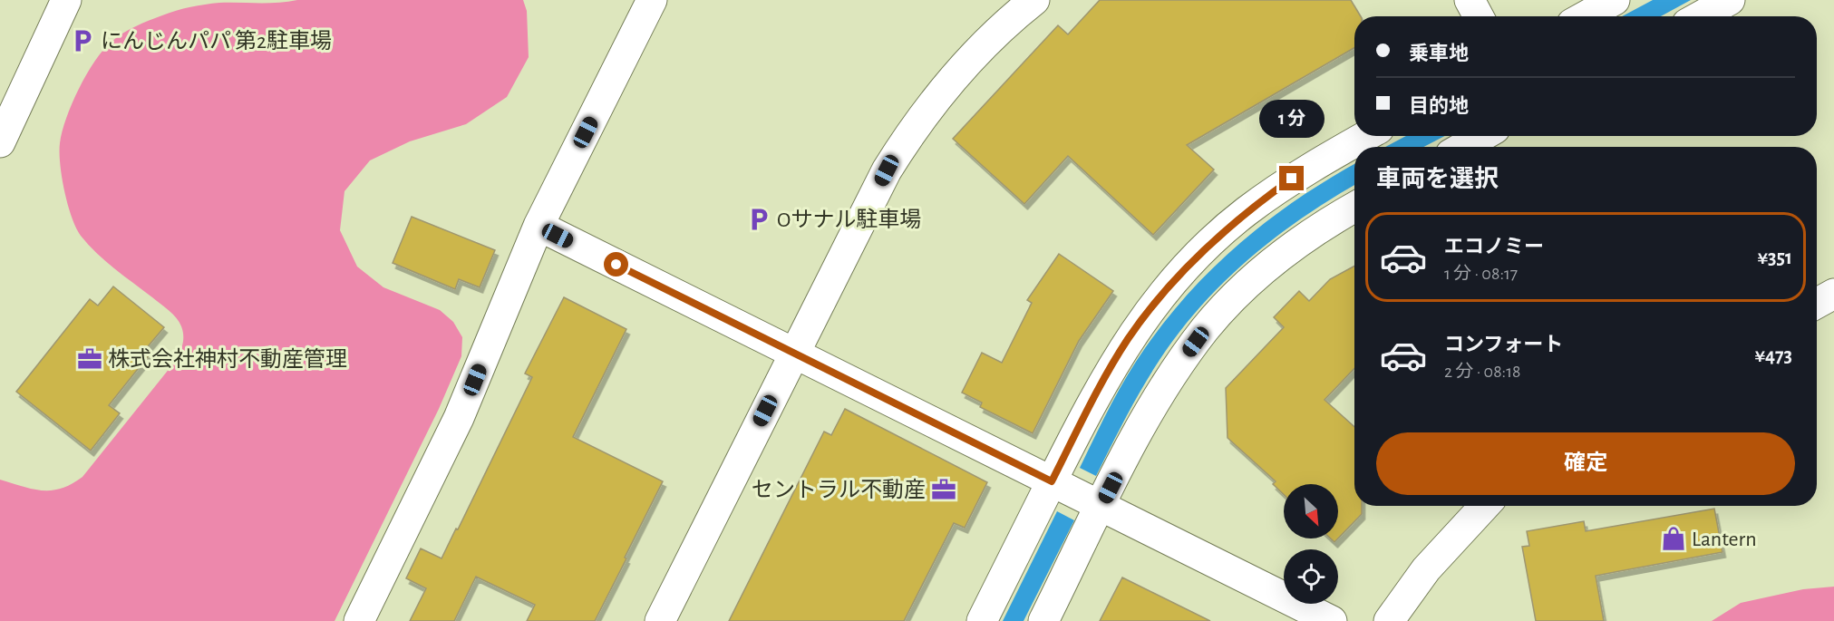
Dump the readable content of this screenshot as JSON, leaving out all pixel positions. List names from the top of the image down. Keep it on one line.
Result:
{"places":{"parking":["にんじんパパ 第2駐車場","Oサナル駐車場"],"office":["株式会社神村不動産管理","セントラル不動産"],"shop":["Lantern"]},"north":"bottom right","page":{"banner":["乗車地","目的地"],"bubble":"1 分","heading":"車両を選択","list":[{"name":"エコノミー","note":"1 分 · 08:17","value":"¥351"},{"name":"コンフォート","note":"2 分 · 08:18","value":"¥473"}],"buttons":"確定"}}
